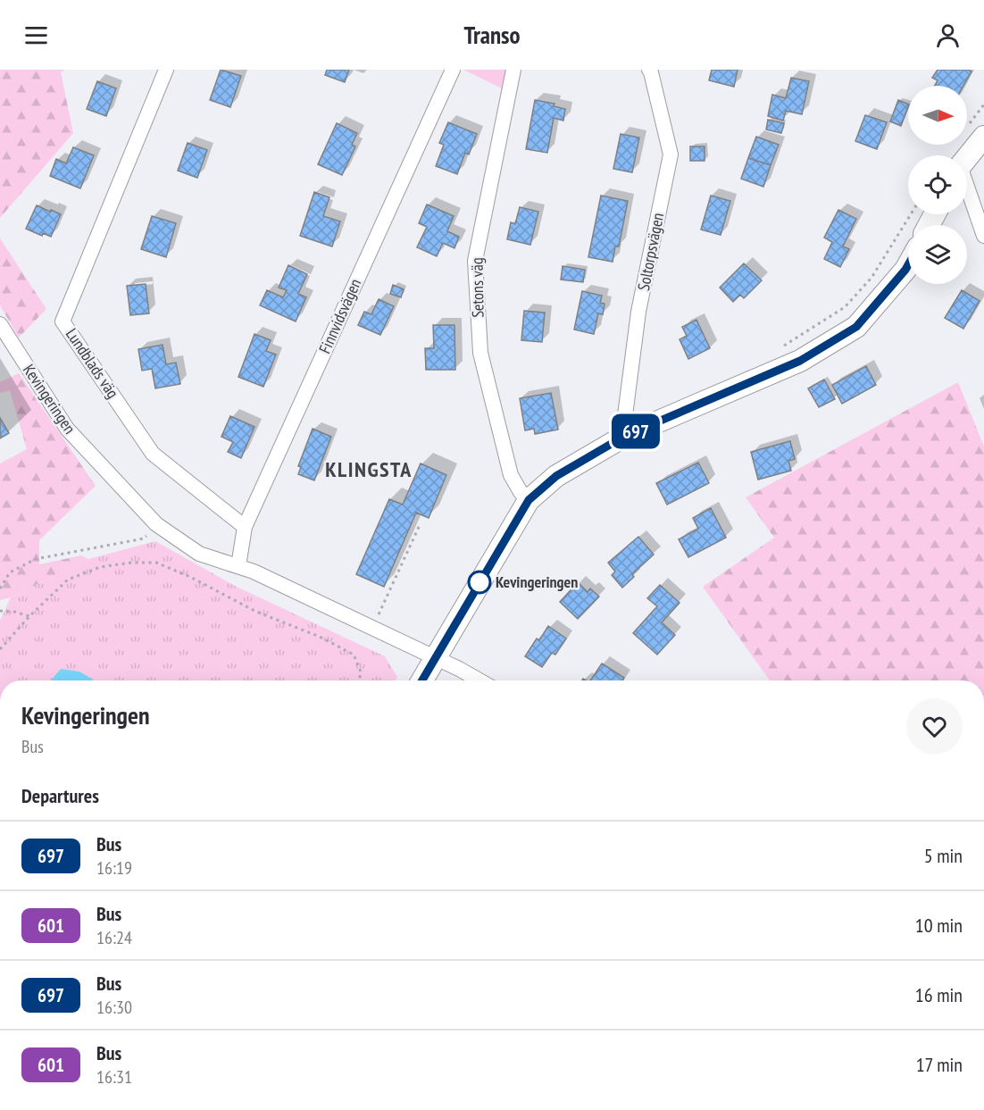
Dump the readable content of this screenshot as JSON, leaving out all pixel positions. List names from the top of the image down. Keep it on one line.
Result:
{"streets":{"street":["Soltorpsvägen","Setons väg","Finnvidsvägen","Lundblads väg","Kevingeringen"]},"crossings":[["Finnvidsvägen","Lundblads väg"],["Finnvidsvägen","Kevingeringen"]],"districts":["KLINGSTA"],"places":["Kevingeringen"],"lines":["bus line 697"],"north":"right","page":{"header":"Transo","on_map":"697","heading":[["Kevingeringen","Bus"],"Departures"],"list":[{"mark":"697","name":"Bus","note":"16:19","value":"5 min"},{"mark":"601","name":"Bus","note":"16:24","value":"10 min"},{"mark":"697","name":"Bus","note":"16:30","value":"16 min"},{"mark":"601","name":"Bus","note":"16:31","value":"17 min"}]}}
